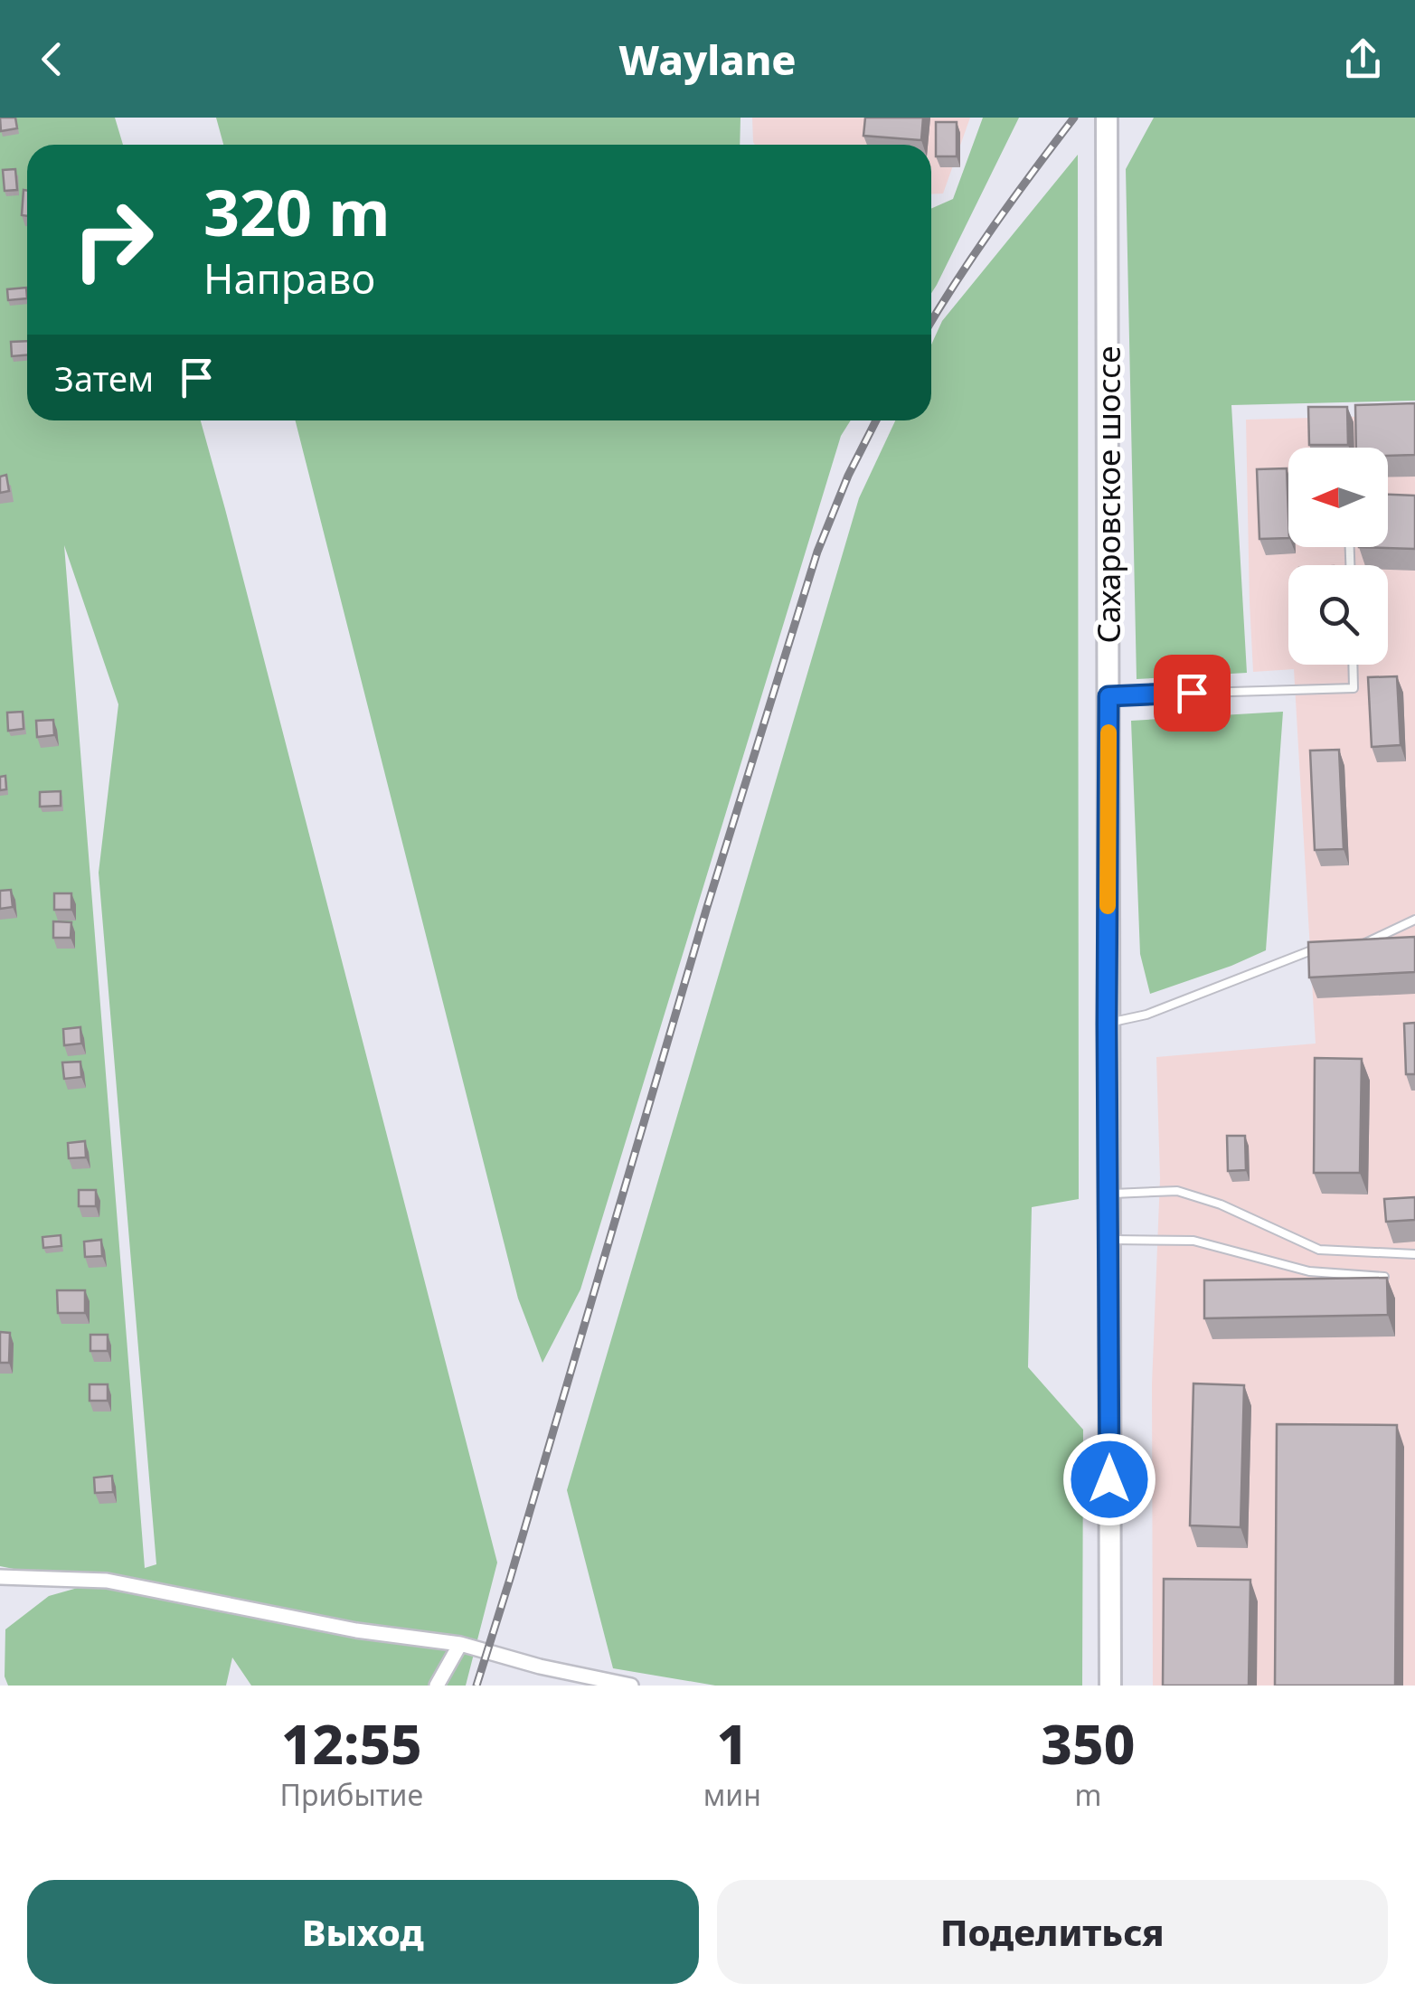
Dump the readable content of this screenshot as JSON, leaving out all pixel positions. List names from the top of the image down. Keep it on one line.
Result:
{"streets":{"main road":["Сахаровское шоссе"]},"north":"left","page":{"header":"Waylane","turn":["320 m","Направо"],"then":"Затем","eta":["12:55","Прибытие","1","мин","350","m"],"buttons":["Выход","Поделиться"]}}
